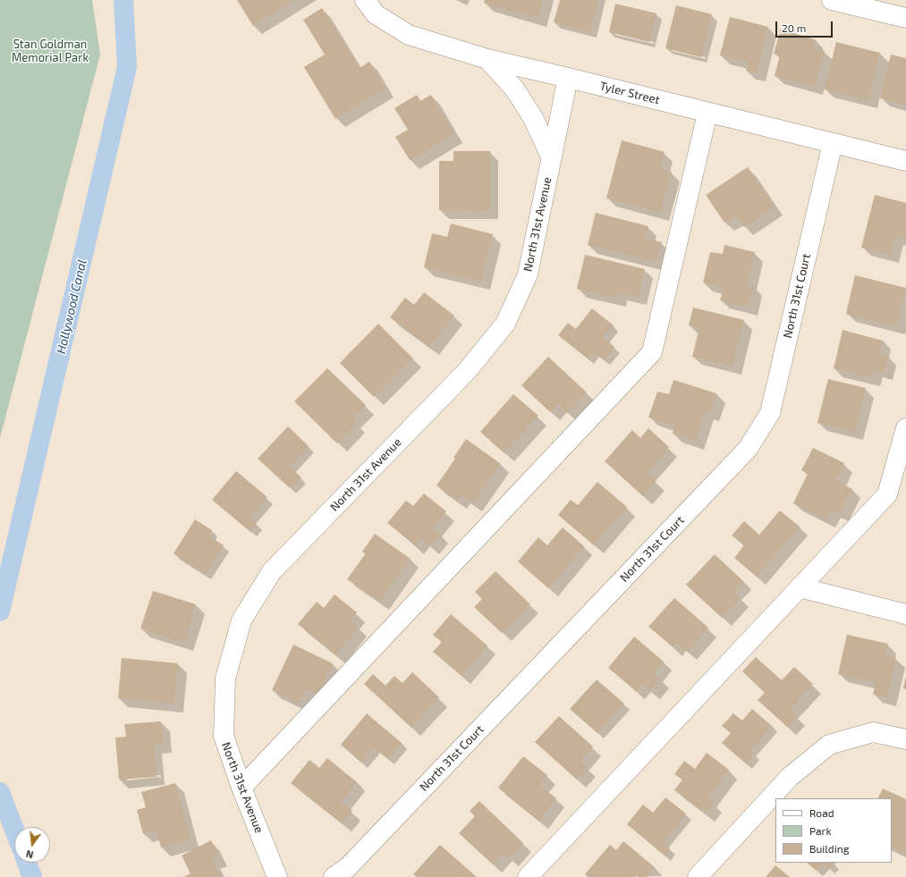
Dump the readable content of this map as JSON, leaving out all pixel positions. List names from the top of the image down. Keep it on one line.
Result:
{"streets":{"street":["Tyler Street","North 31st Avenue","North 31st Court"]},"crossings":[["Tyler Street","North 31st Avenue"],["Tyler Street","North 31st Court"]],"water":["Hollywood Canal"],"parks":["Stan Goldman Memorial Park"],"legend":["Road","Park","Building"],"scale_bar":"20 m","north":"bottom"}
